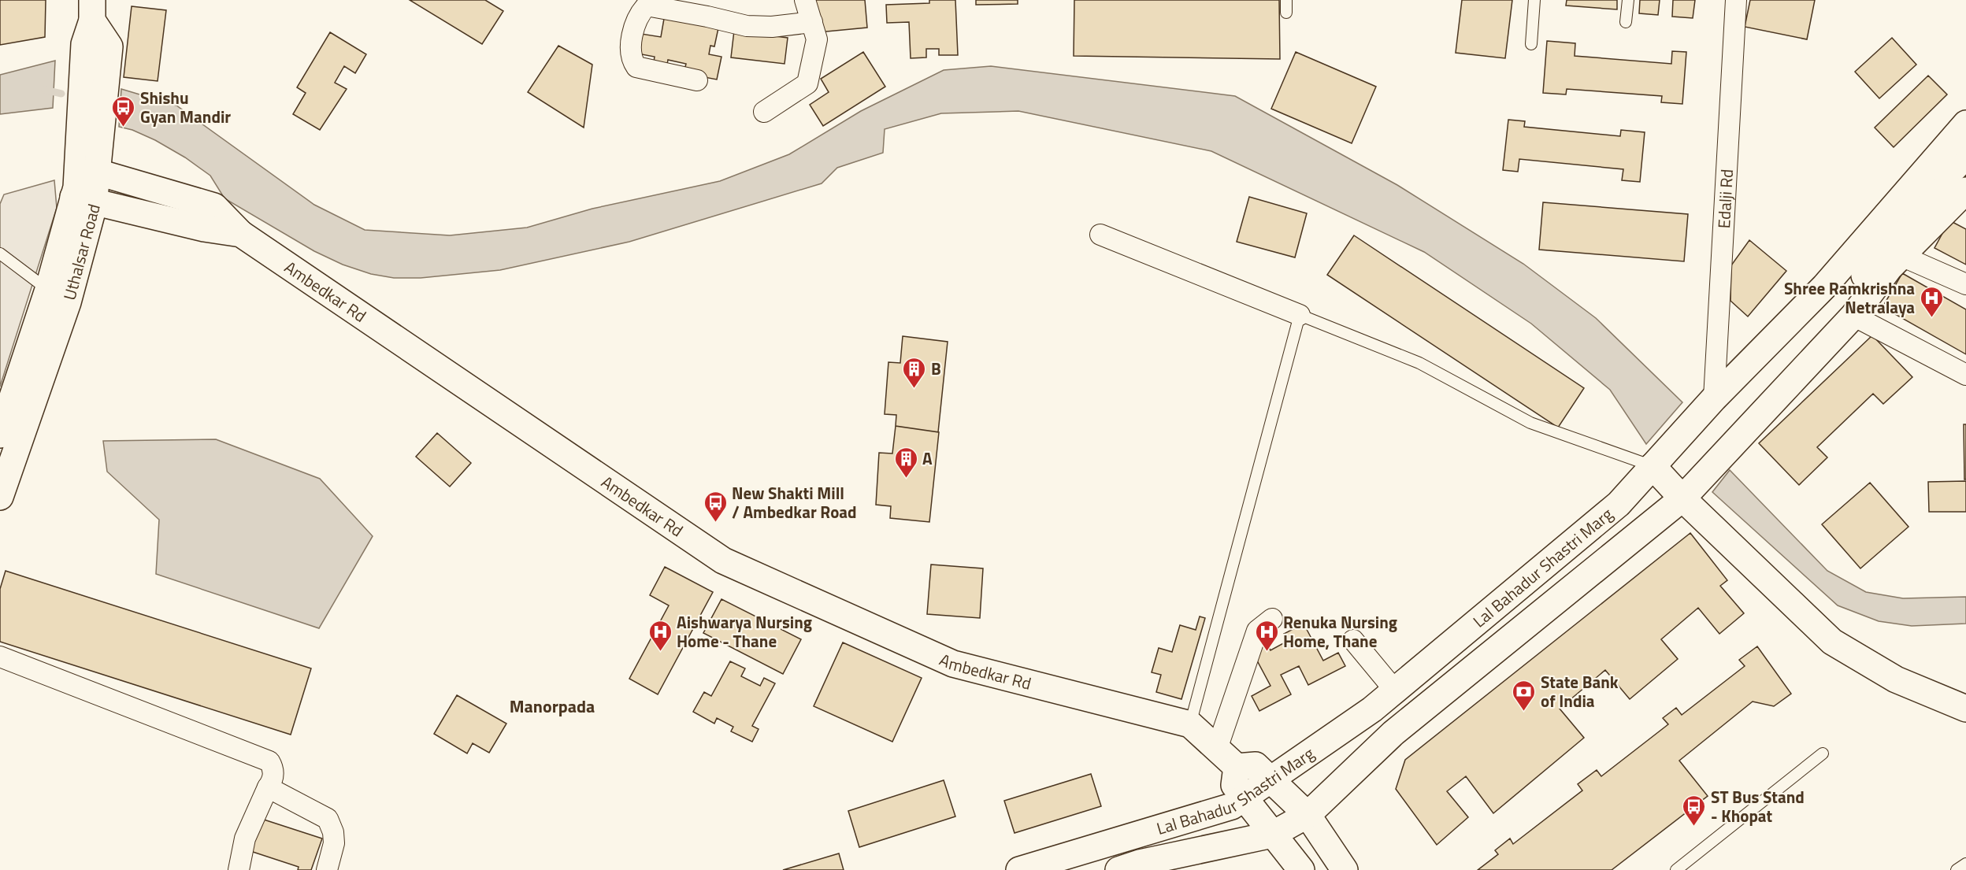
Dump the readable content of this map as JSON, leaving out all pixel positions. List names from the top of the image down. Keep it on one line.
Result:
{"streets":{"main road":["Uthalsar Road","Ambedkar Rd","Lal Bahadur Shastri Marg"],"street":["Edalji Rd"]},"crossings":[["Edalji Rd","Lal Bahadur Shastri Marg"],["Uthalsar Road","Ambedkar Rd"]],"districts":["Manorpada"],"places":{"bus stop":["Shishu Gyan Mandir","New Shakti Mill / Ambedkar Road","ST Bus Stand - Khopat"],"hospital":["Shree Ramkrishna Netralaya","Aishwarya Nursing Home - Thane","Renuka Nursing Home, Thane"],"building":["B","A"],"bank":["State Bank of India"]}}
